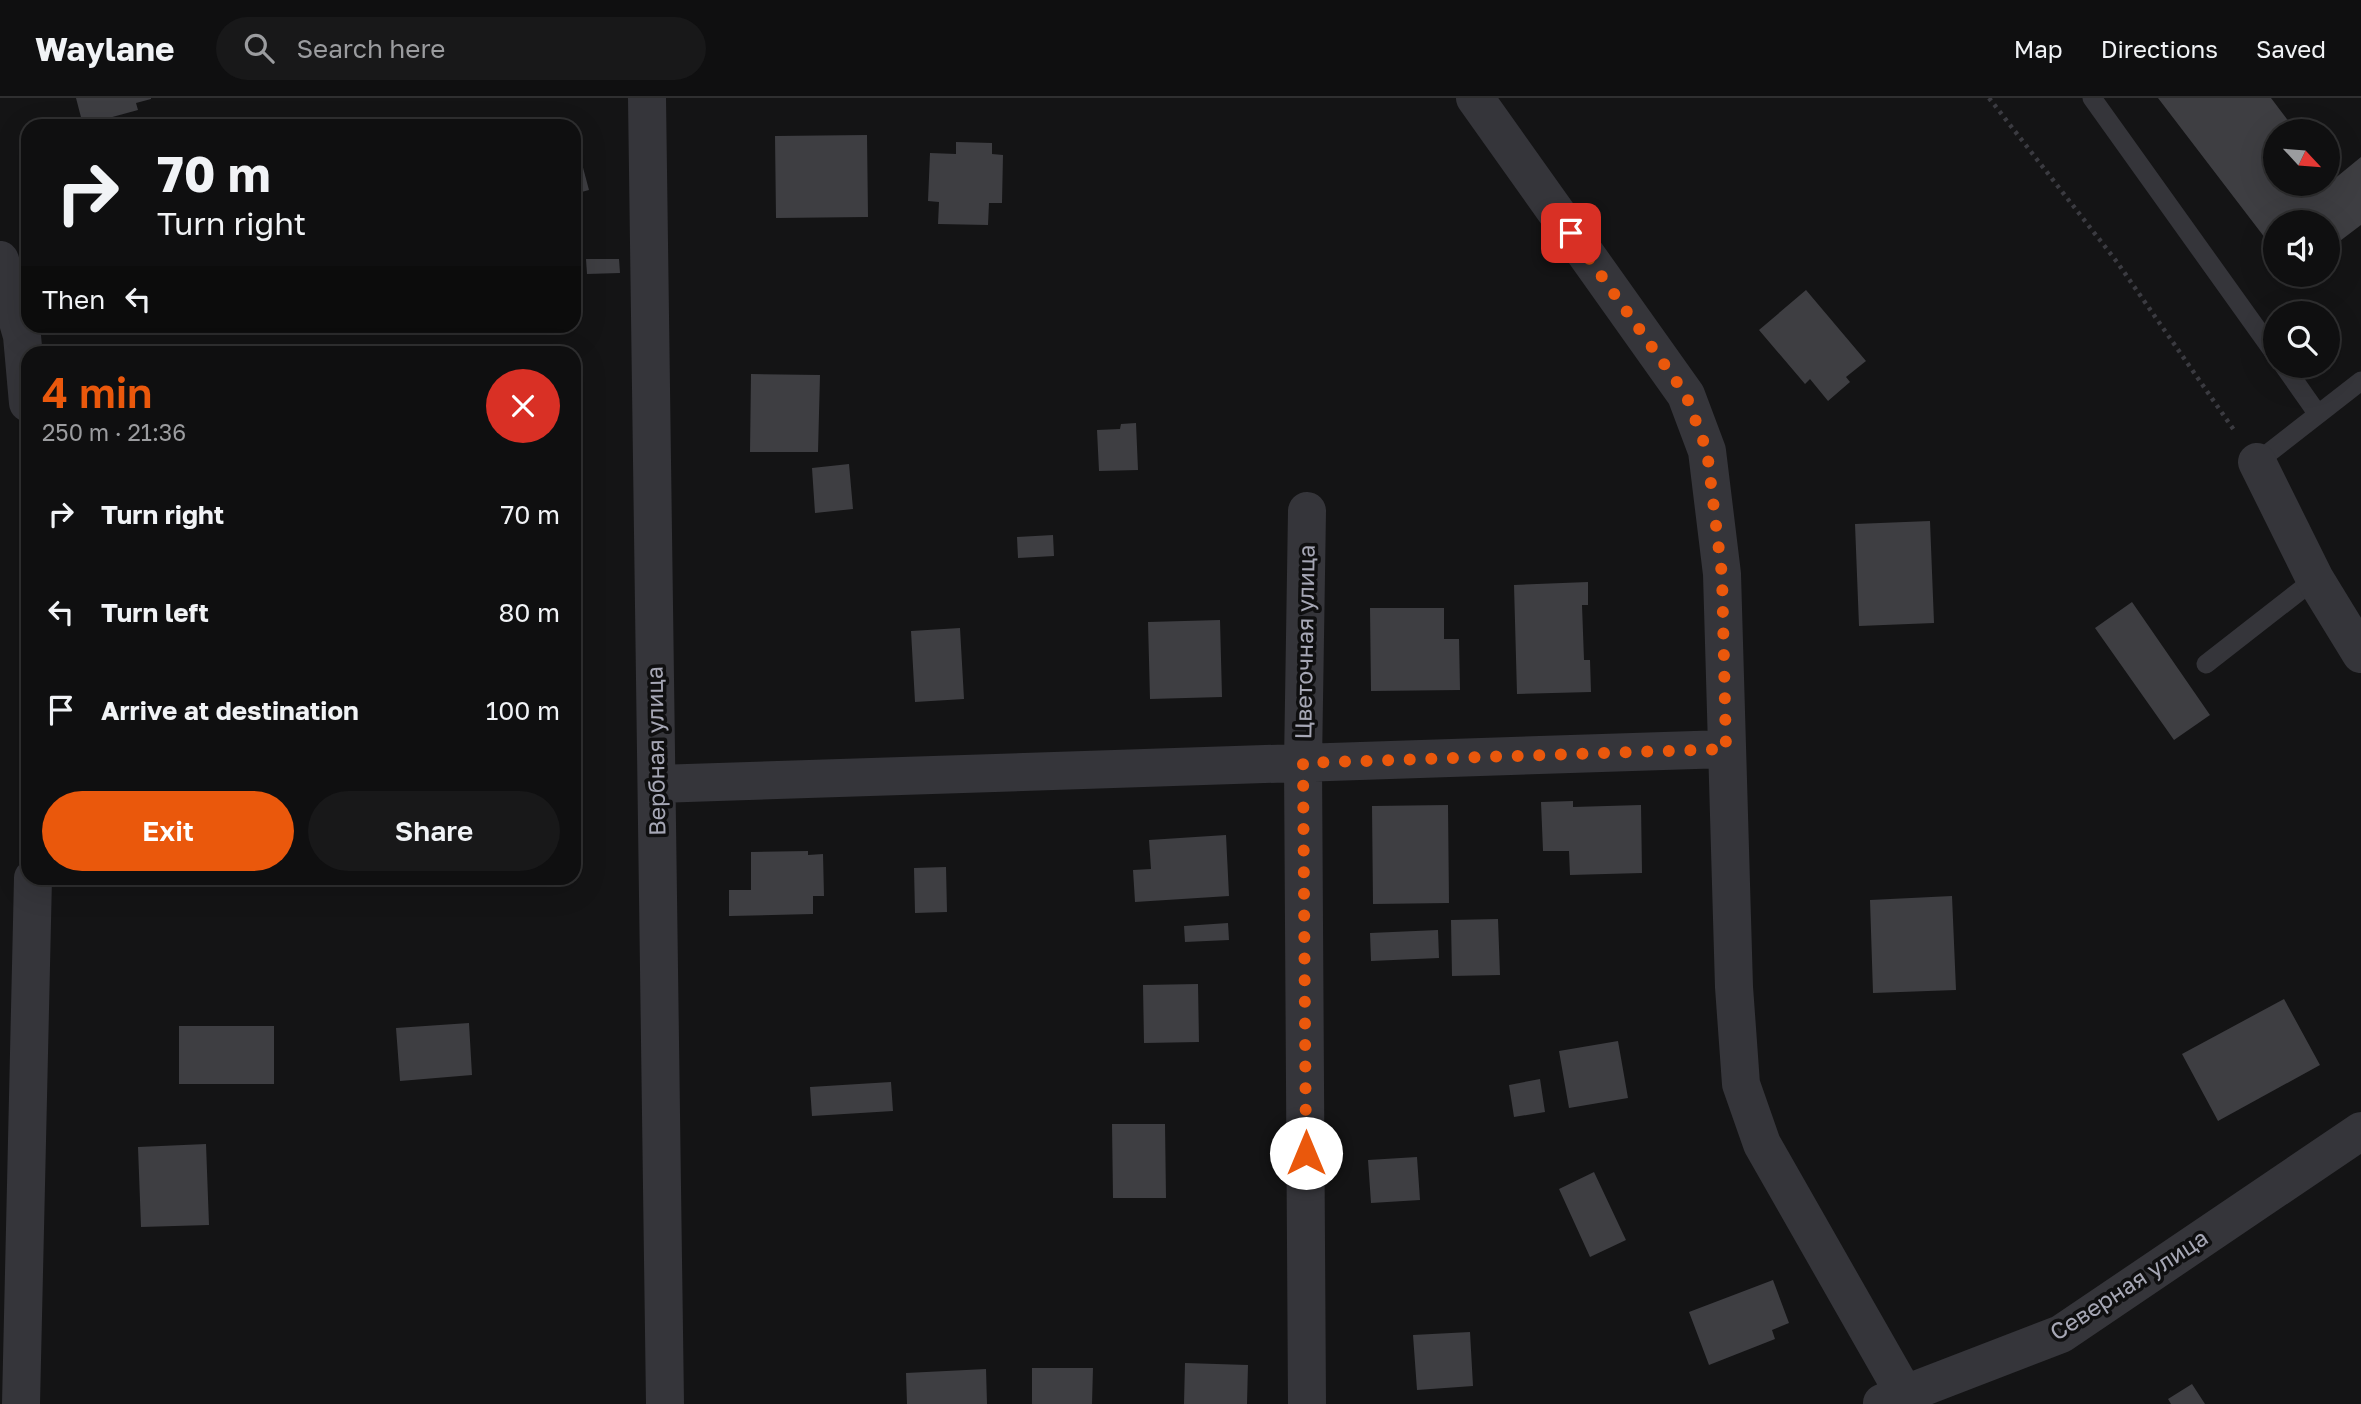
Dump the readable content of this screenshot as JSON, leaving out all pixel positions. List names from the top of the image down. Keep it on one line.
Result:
{"streets":{"street":["Цветочная улица","Вербная улица","Северная улица"]},"north":"bottom right","page":{"header":"Waylane","search":"Search here","nav":["Map","Directions","Saved"],"turn":["70 m","Turn right"],"then":"Then","heading":["4 min","250 m · 21:36"],"list":[{"name":"Turn right","value":"70 m"},{"name":"Turn left","value":"80 m"},{"name":"Arrive at destination","value":"100 m"}],"buttons":["Exit","Share"]}}
